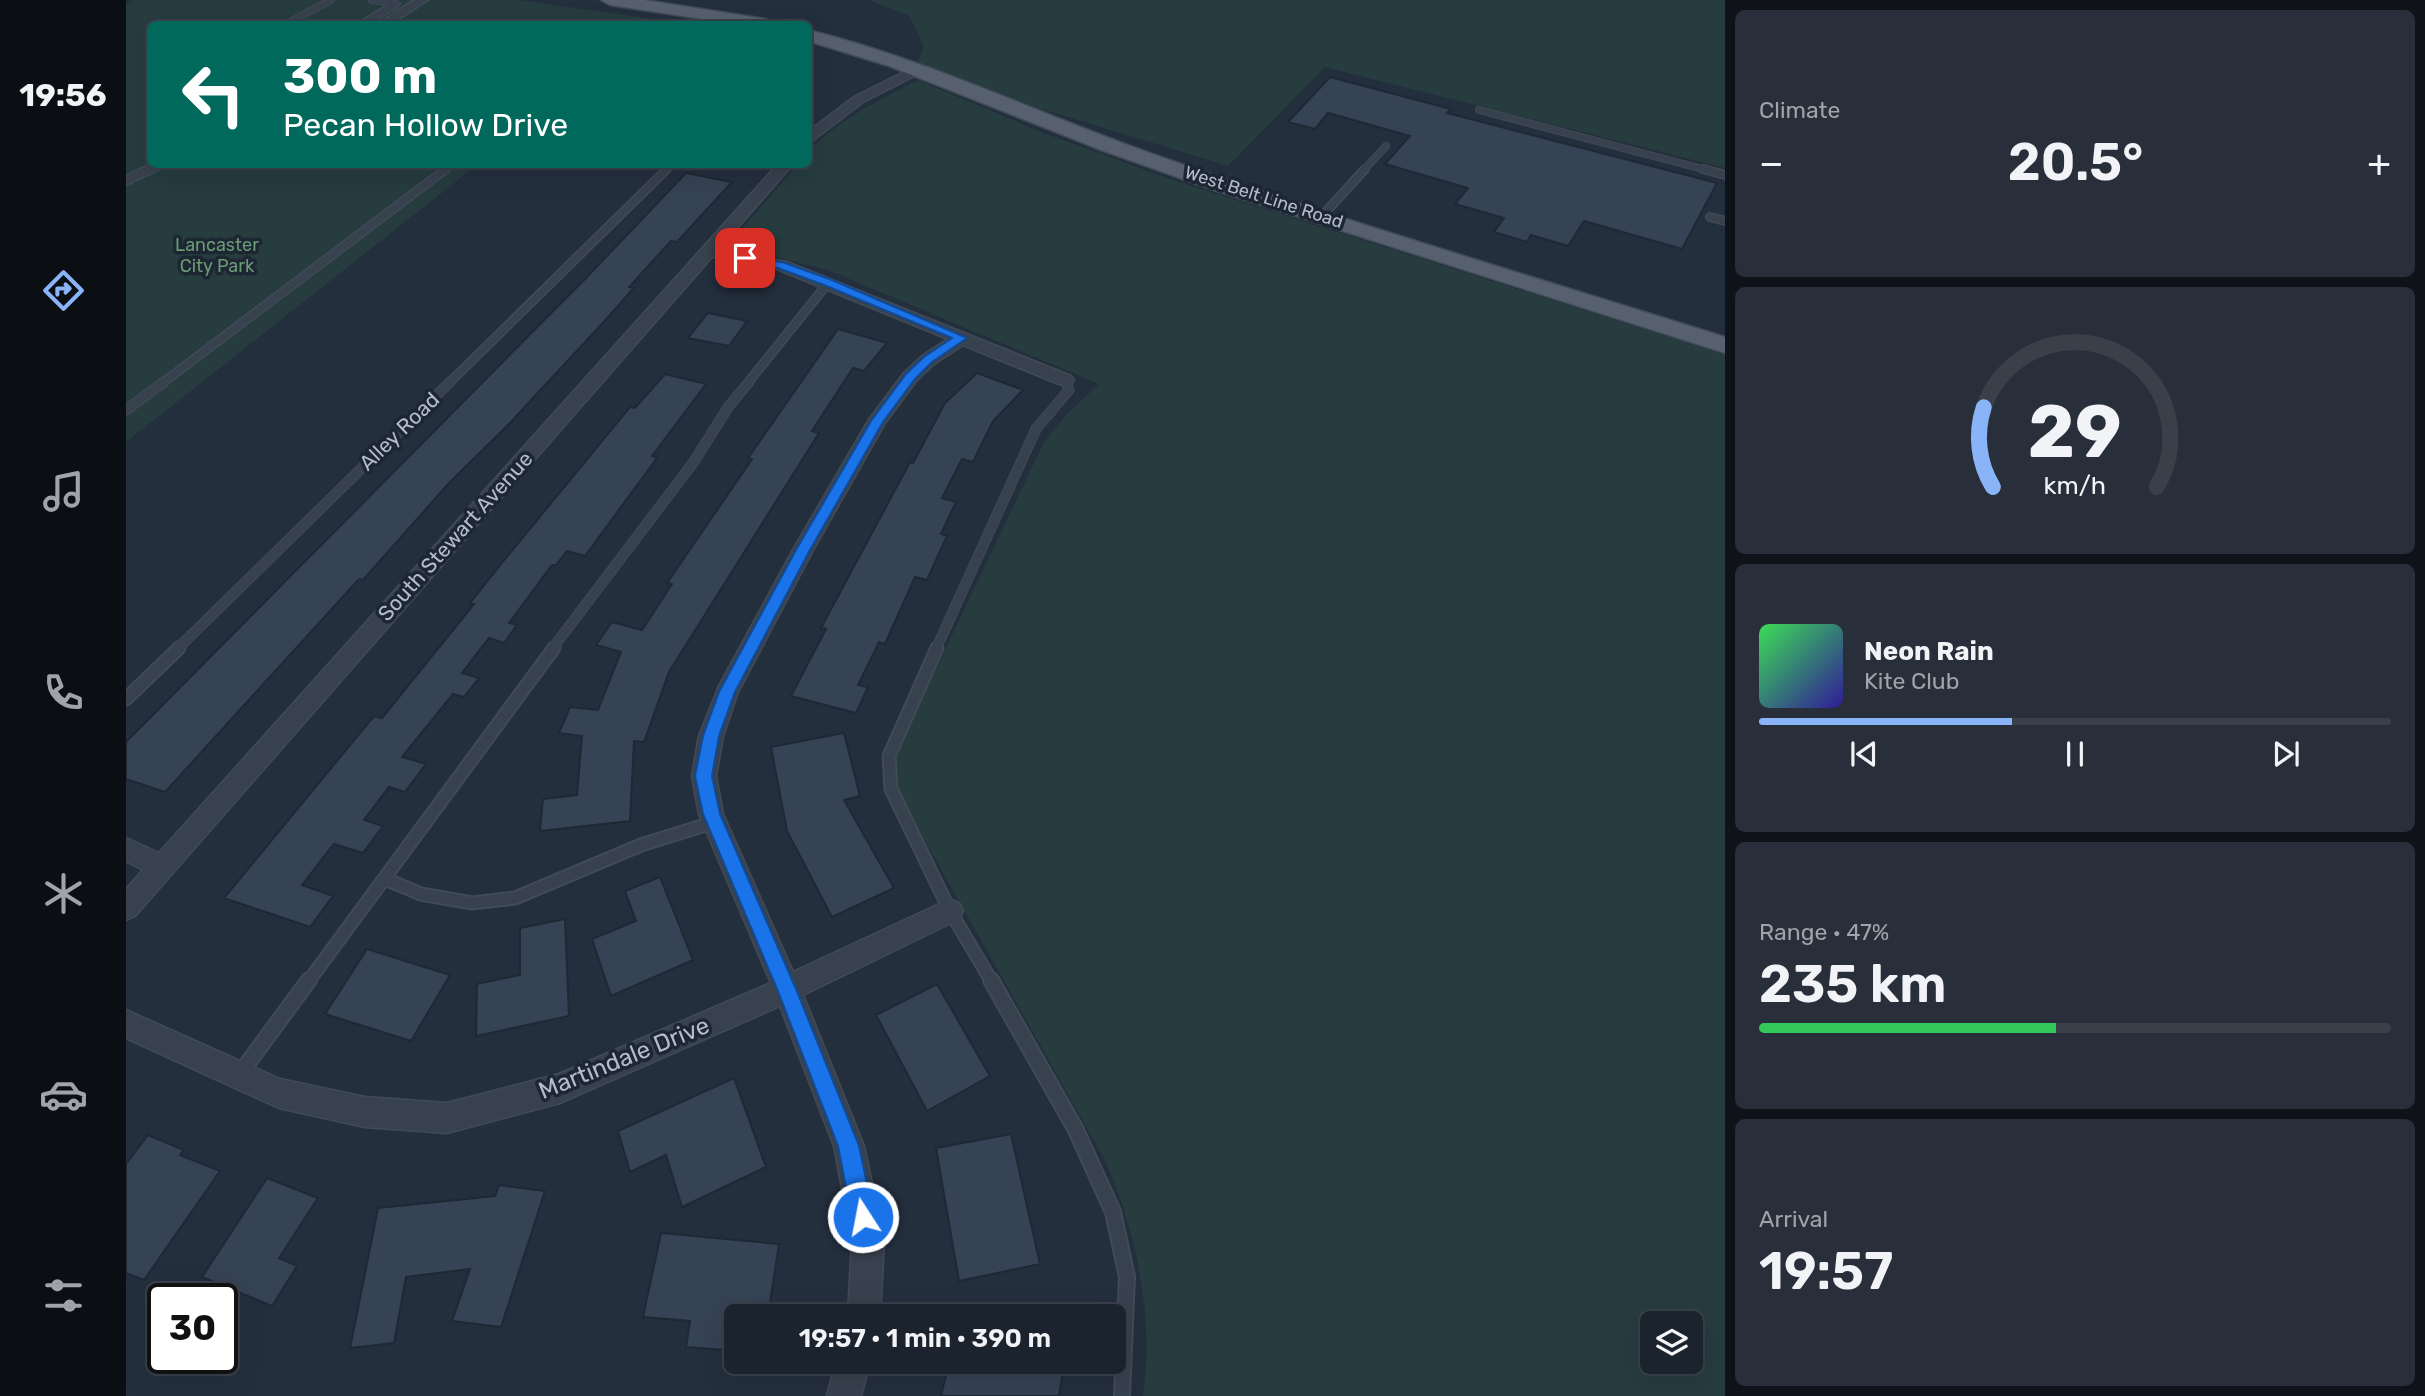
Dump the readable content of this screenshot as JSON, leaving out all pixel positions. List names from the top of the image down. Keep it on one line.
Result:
{"streets":{"main road":["West Belt Line Road"],"street":["South Stewart Avenue","Martindale Drive"],"lane":["Alley Road"]},"parks":["Lancaster City Park"],"page":{"tabs":"19:56","tile":["Climate",["Range · 47%","235 km"],["Arrival","19:57"]],"turn":["300 m","Pecan Hollow Drive"],"heat":["−","20.5°","+"],"song":["Neon Rain","Kite Club"],"limit":"30","trip":"19:57 · 1 min · 390 m","gauge":["29","km/h"]}}
